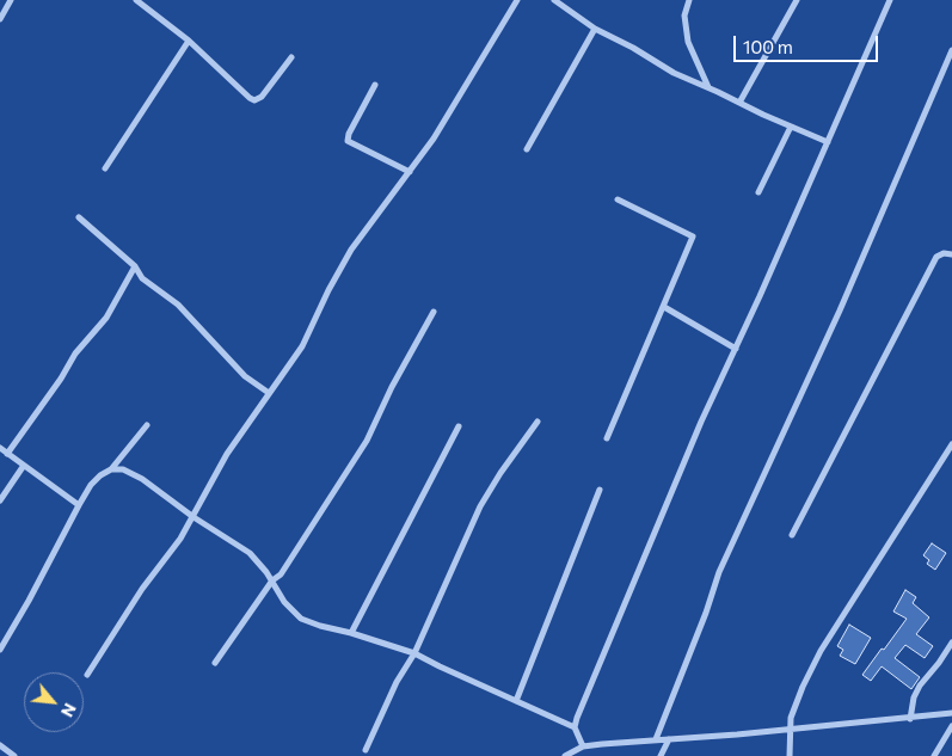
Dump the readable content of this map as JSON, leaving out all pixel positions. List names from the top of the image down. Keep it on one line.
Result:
{"scale_bar":"100 m","north":"bottom right"}
